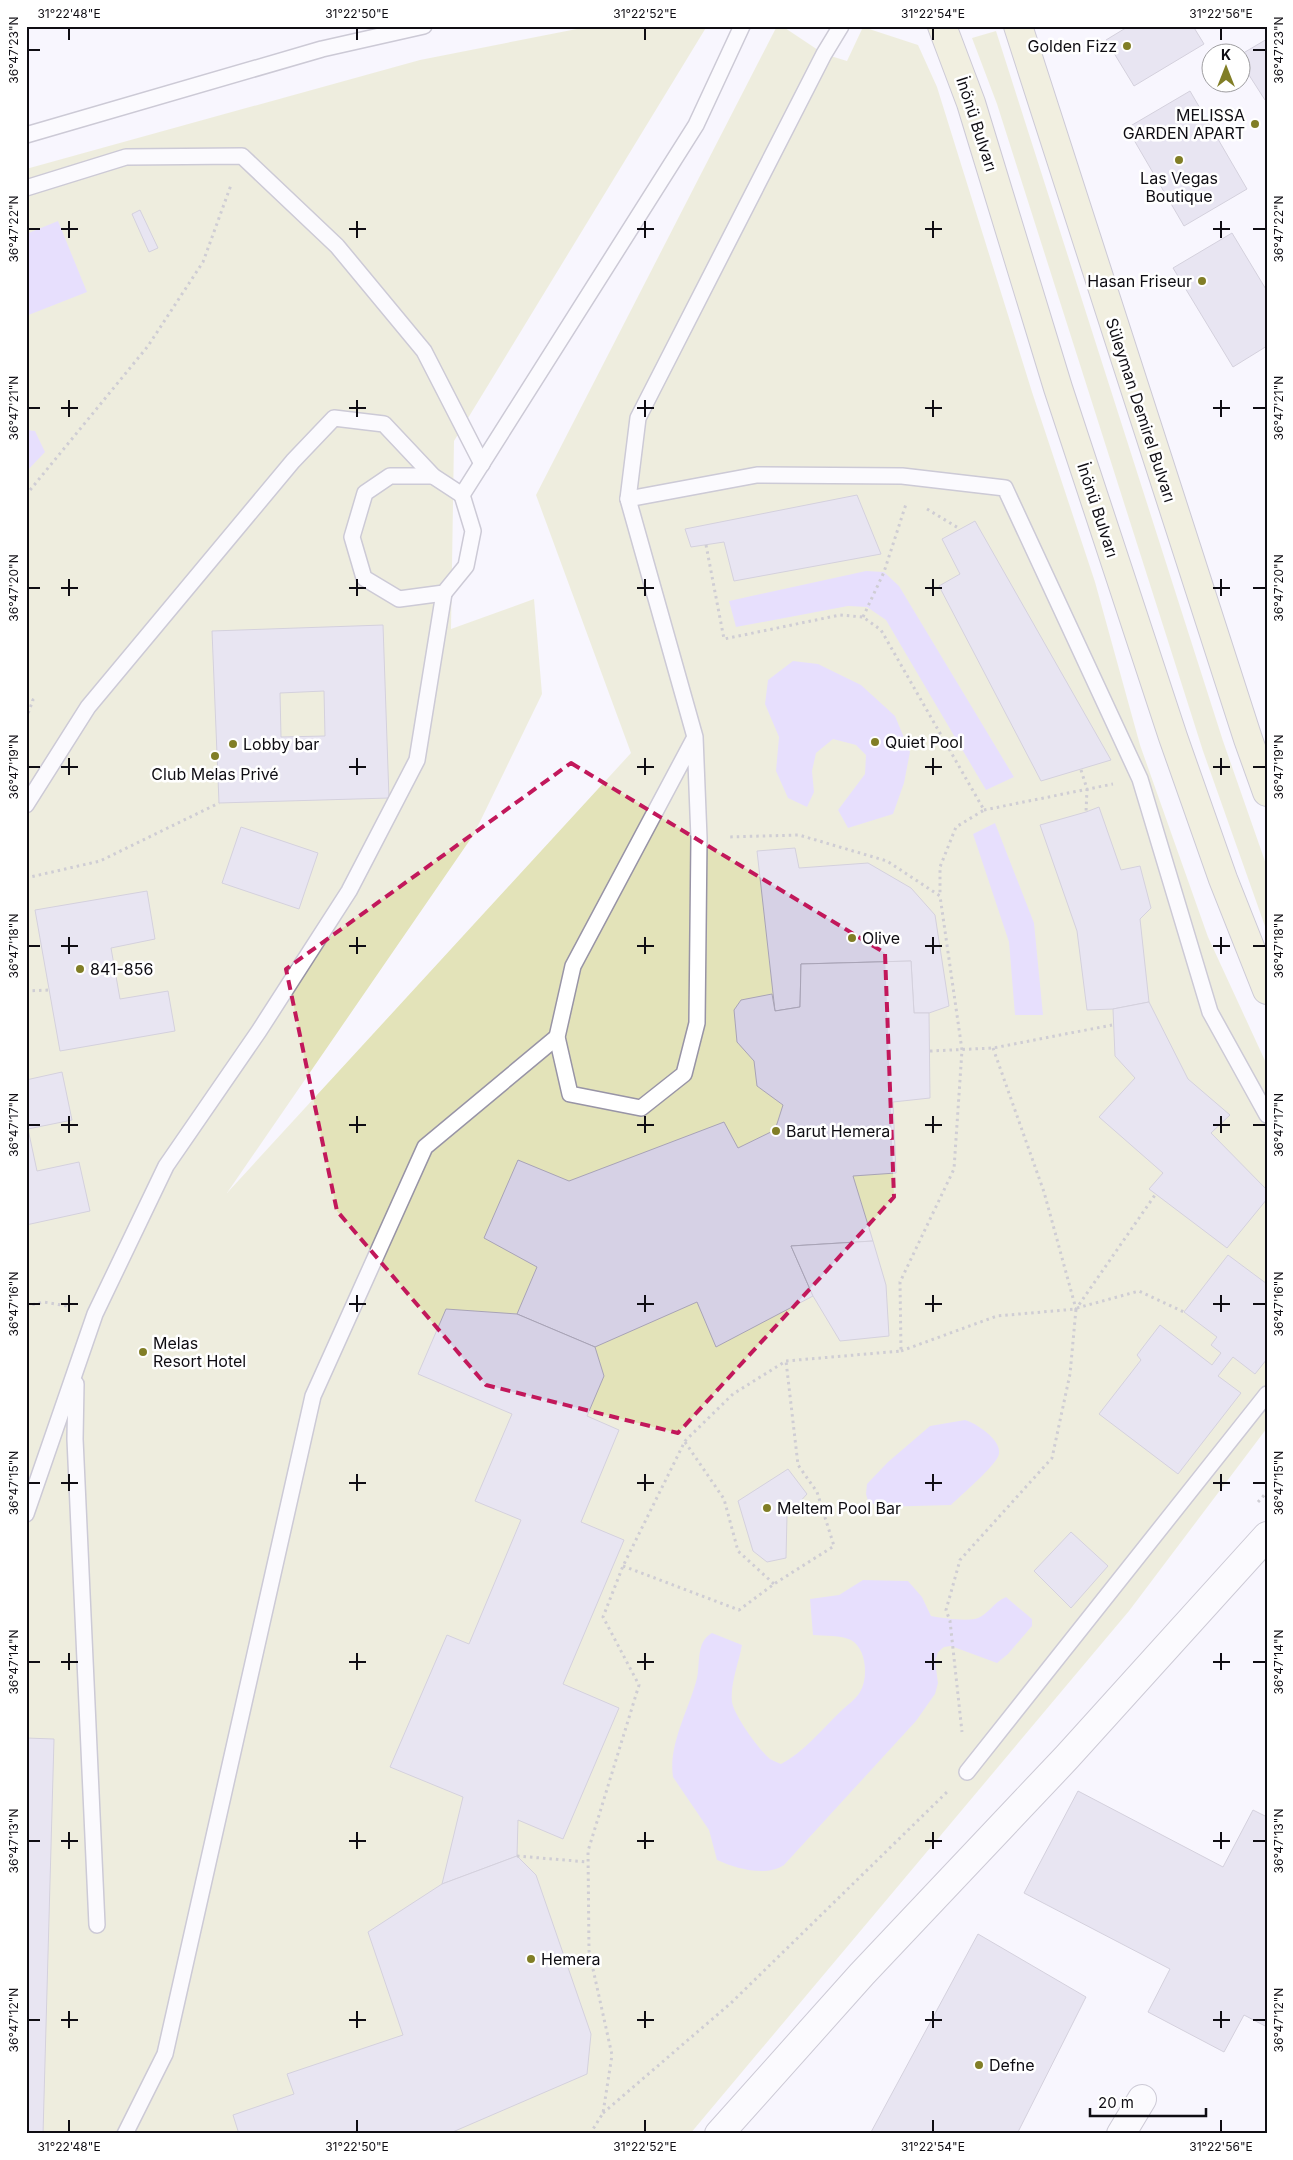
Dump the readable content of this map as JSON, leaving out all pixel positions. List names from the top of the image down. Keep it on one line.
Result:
{"streets":{"main road":["İnönü Bulvarı","Süleyman Demirel Bulvarı"]},"places":["Golden Fizz","MELISSA GARDEN APART","Las Vegas Boutique","Hasan Friseur","Quiet Pool","Lobby bar","Club Melas Privé","Olive","841-856","Barut Hemera","Melas Resort Hotel","Meltem Pool Bar","Hemera","Defne"],"scale_bar":"20 m","north":"top","coordinates":["31°22'48\"E","31°22'50\"E","31°22'52\"E","31°22'54\"E","31°22'56\"E","36°47'23\"N","36°47'22\"N","36°47'21\"N","36°47'20\"N","36°47'19\"N","36°47'18\"N","36°47'17\"N","36°47'16\"N","36°47'15\"N","36°47'14\"N","36°47'13\"N","36°47'12\"N"]}
